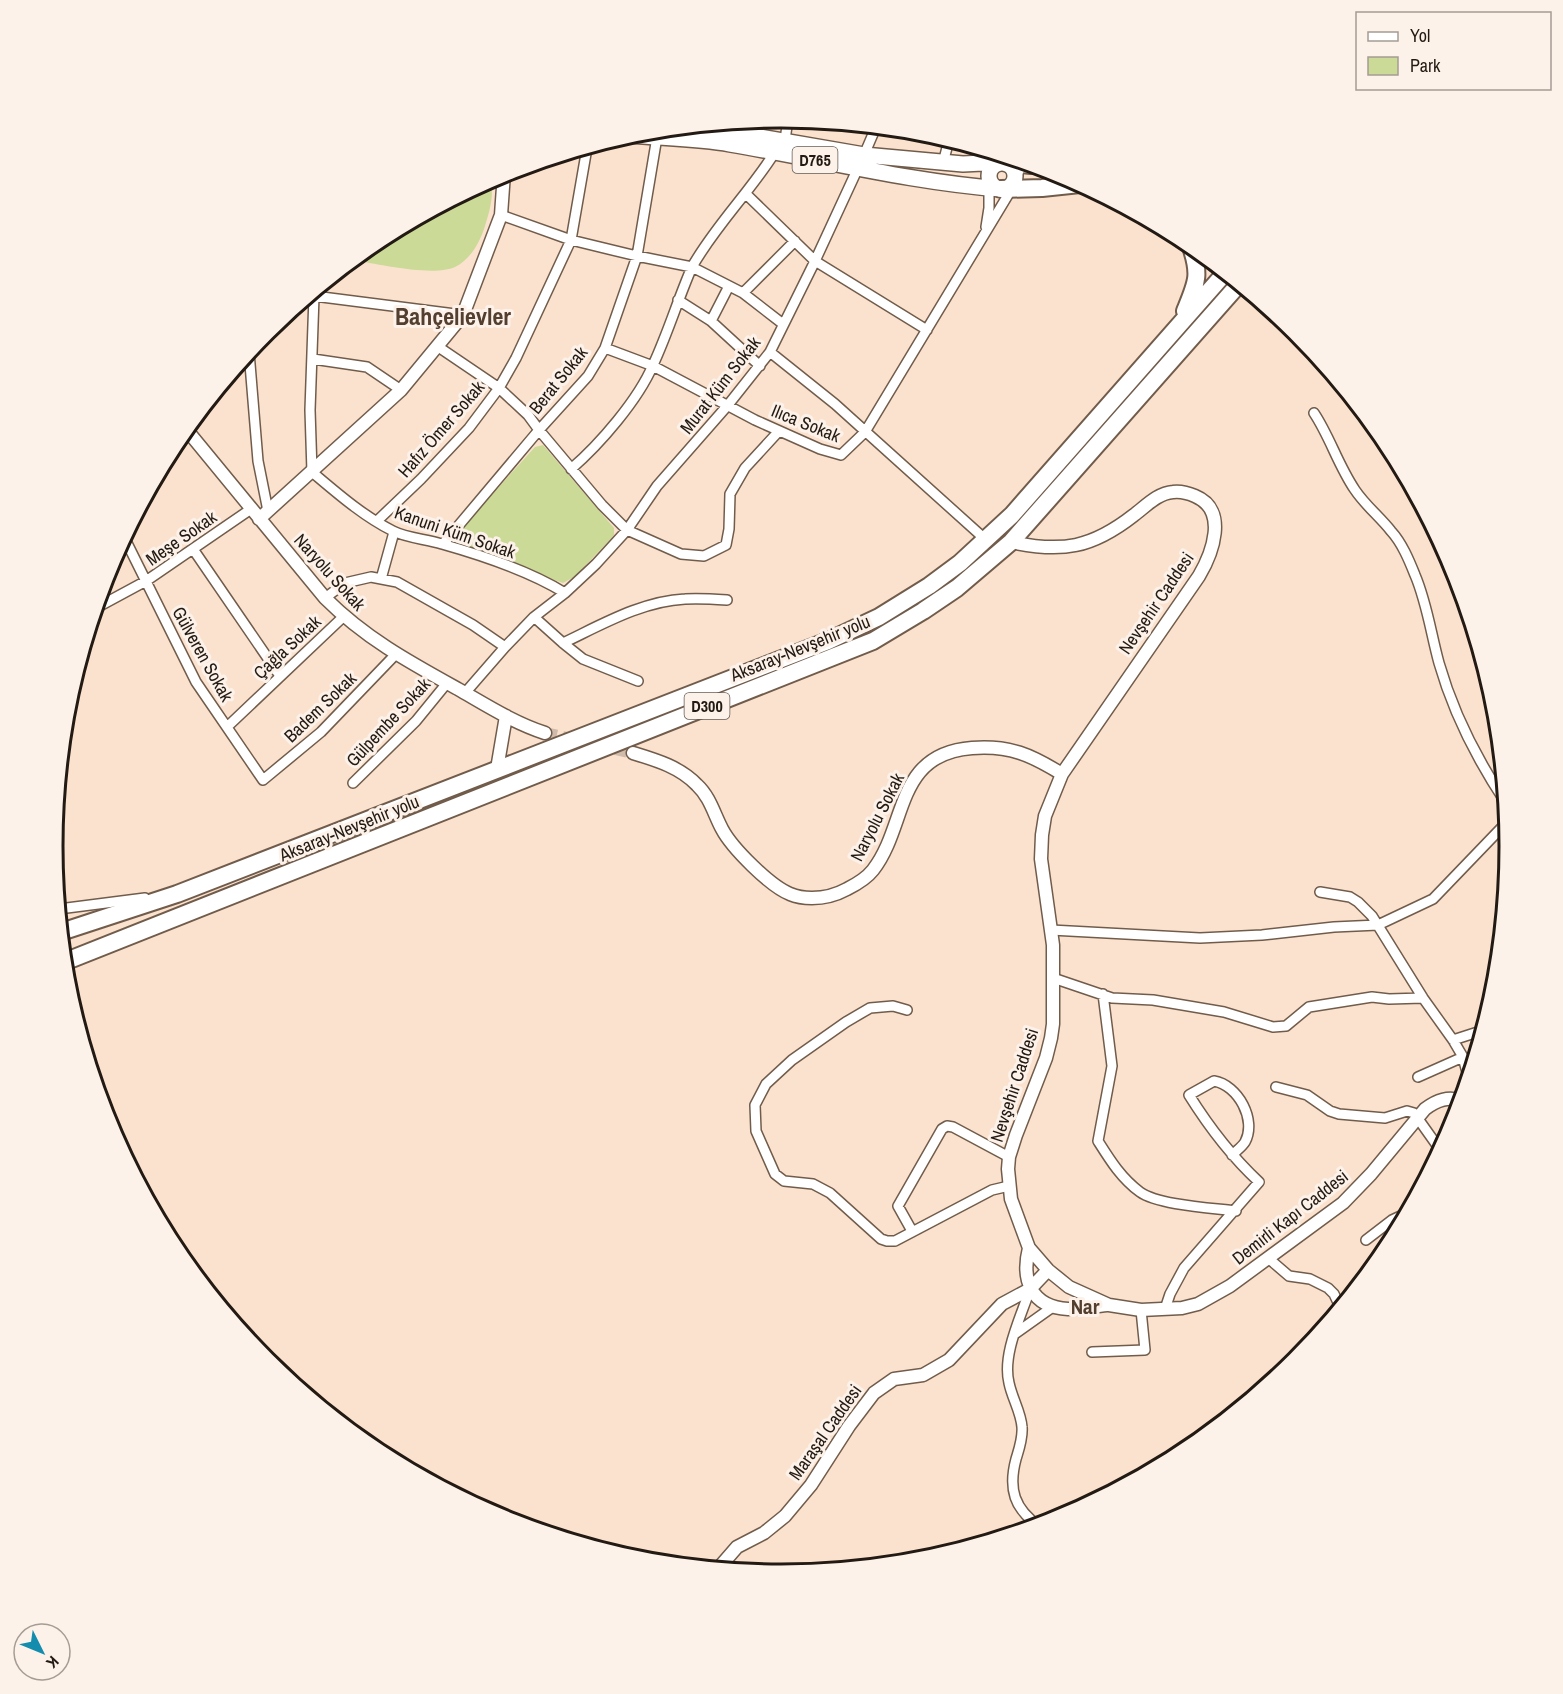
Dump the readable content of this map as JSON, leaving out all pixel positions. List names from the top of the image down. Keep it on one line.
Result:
{"streets":{"highway":["D765","Aksaray-Nevşehir yolu","D300"],"street":["Berat Sokak","Murat Küm Sokak","Ilıca Sokak","Hafız Ömer Sokak","Kanuni Küm Sokak","Meşe Sokak","Naryolu Sokak","Nevşehir Caddesi","Çağla Sokak","Gülveren Sokak","Badem Sokak","Gülpembe Sokak","Demirli Kapı Caddesi","Maraşal Caddesi"]},"crossings":[["D765","Murat Küm Sokak"],["Berat Sokak","Ilıca Sokak"],["Berat Sokak","Kanuni Küm Sokak"],["Murat Küm Sokak","Ilıca Sokak"],["Murat Küm Sokak","Kanuni Küm Sokak"],["Murat Küm Sokak","Naryolu Sokak"],["Hafız Ömer Sokak","Kanuni Küm Sokak"],["Meşe Sokak","Naryolu Sokak"],["Meşe Sokak","Gülveren Sokak"],["Naryolu Sokak","Nevşehir Caddesi"],["Naryolu Sokak","Çağla Sokak"],["Naryolu Sokak","Badem Sokak"],["Naryolu Sokak","Gülpembe Sokak"],["Nevşehir Caddesi","Aksaray-Nevşehir yolu"],["Nevşehir Caddesi","Demirli Kapı Caddesi"],["Nevşehir Caddesi","Maraşal Caddesi"],["Çağla Sokak","Gülveren Sokak"],["Gülveren Sokak","Badem Sokak"]],"districts":["Bahçelievler","Nar"],"legend":["Yol","Park"],"north":"bottom right"}
